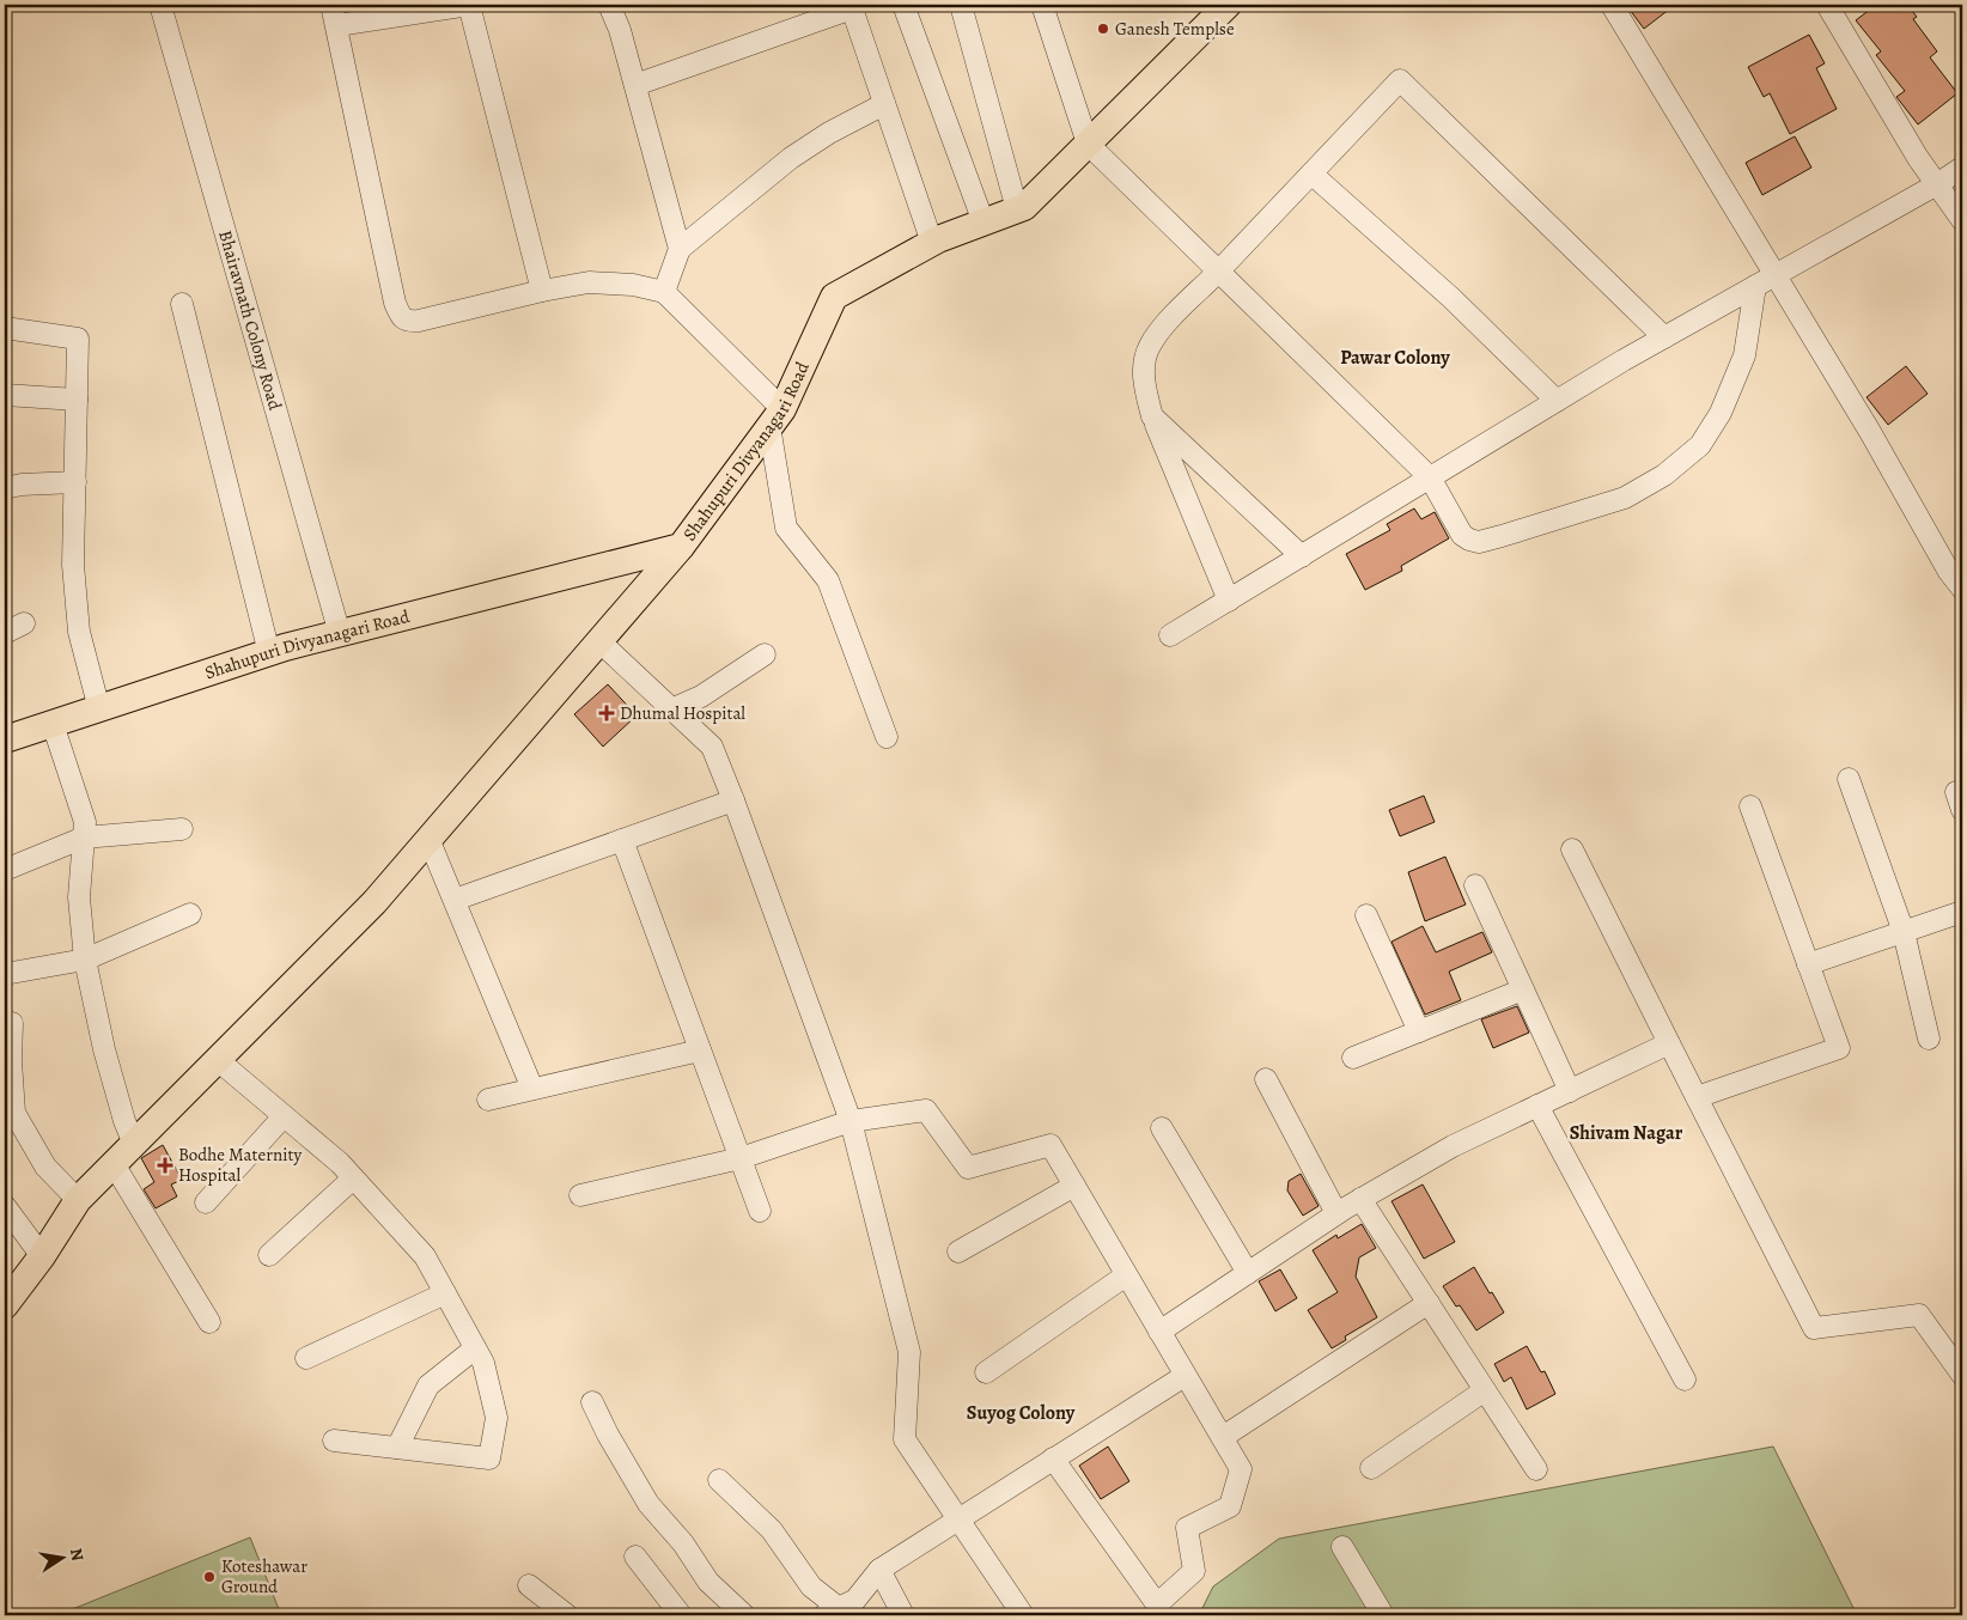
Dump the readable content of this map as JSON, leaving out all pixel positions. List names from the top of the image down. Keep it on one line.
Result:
{"streets":{"main road":["Shahupuri Divyanagari Road"],"street":["Bhairavnath Colony Road"]},"crossings":[["Bhairavnath Colony Road","Shahupuri Divyanagari Road"]],"districts":["Pawar Colony","Shivam Nagar","Suyog Colony"],"places":{"other":["Ganesh Templse","Koteshawar Ground"],"health":["Dhumal Hospital","Bodhe Maternity Hospital"]},"north":"right"}
